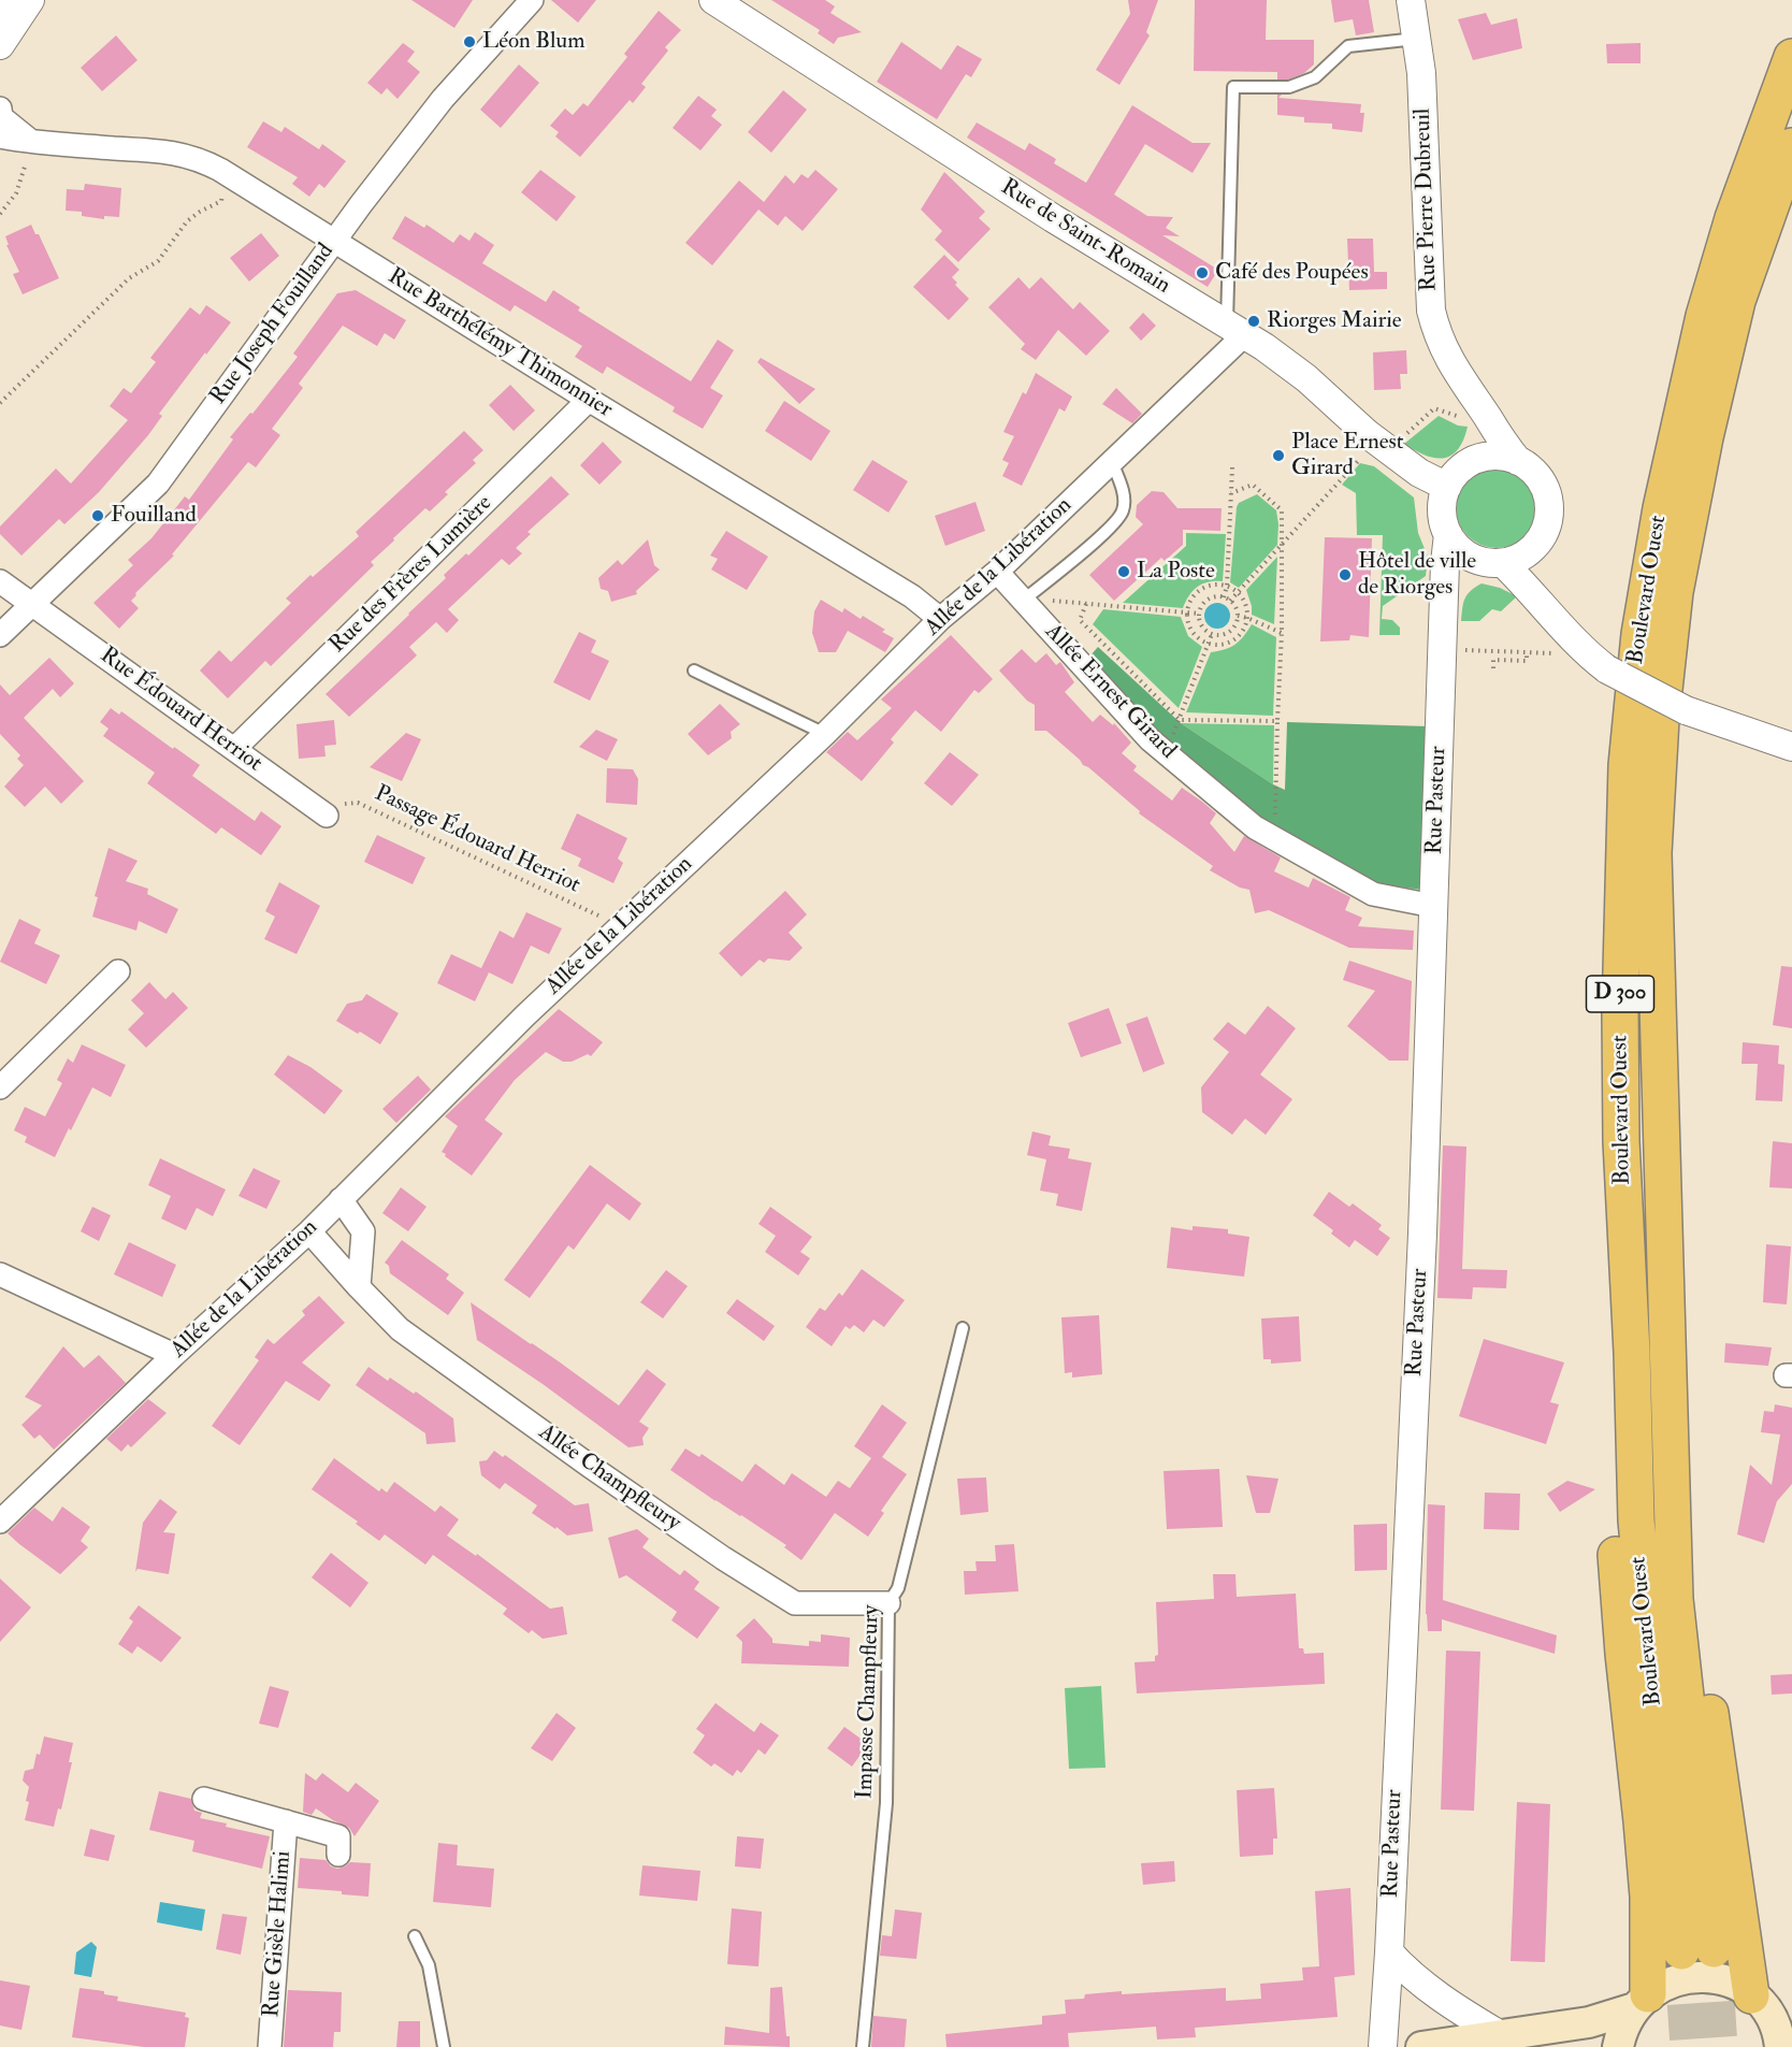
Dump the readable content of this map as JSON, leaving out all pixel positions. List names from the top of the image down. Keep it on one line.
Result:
{"streets":{"main road":["Boulevard Ouest","D 300"],"street":["Rue Pierre Dubreuil","Rue de Saint-Romain","Rue Joseph Fouilland","Rue Barthélémy Thimonnier","Allée de la Libération","Rue des Frères Lumière","Allée Ernest Girard","Rue Édouard Herriot","Rue Pasteur","Allée Champfleury","Rue Gisèle Halimi"],"lane":["Impasse Champfleury"],"path":["Passage Édouard Herriot"]},"crossings":[["Rue Pierre Dubreuil","Rue de Saint-Romain"],["Rue Pierre Dubreuil","Rue Pasteur"],["Rue de Saint-Romain","Allée de la Libération"],["Rue de Saint-Romain","Rue Pasteur"],["Rue Joseph Fouilland","Rue Barthélémy Thimonnier"],["Rue Joseph Fouilland","Rue Édouard Herriot"],["Rue Barthélémy Thimonnier","Allée de la Libération"],["Rue Barthélémy Thimonnier","Rue des Frères Lumière"],["Allée de la Libération","Allée Ernest Girard"],["Allée de la Libération","Passage Édouard Herriot"],["Allée de la Libération","Allée Champfleury"],["Rue des Frères Lumière","Rue Édouard Herriot"],["Allée Ernest Girard","Rue Pasteur"],["Rue Édouard Herriot","Passage Édouard Herriot"],["Allée Champfleury","Impasse Champfleury"]],"places":["Léon Blum","Café des Poupées","Riorges Mairie","Place Ernest Girard","Fouilland","La Poste","Hôtel de ville de Riorges"]}
